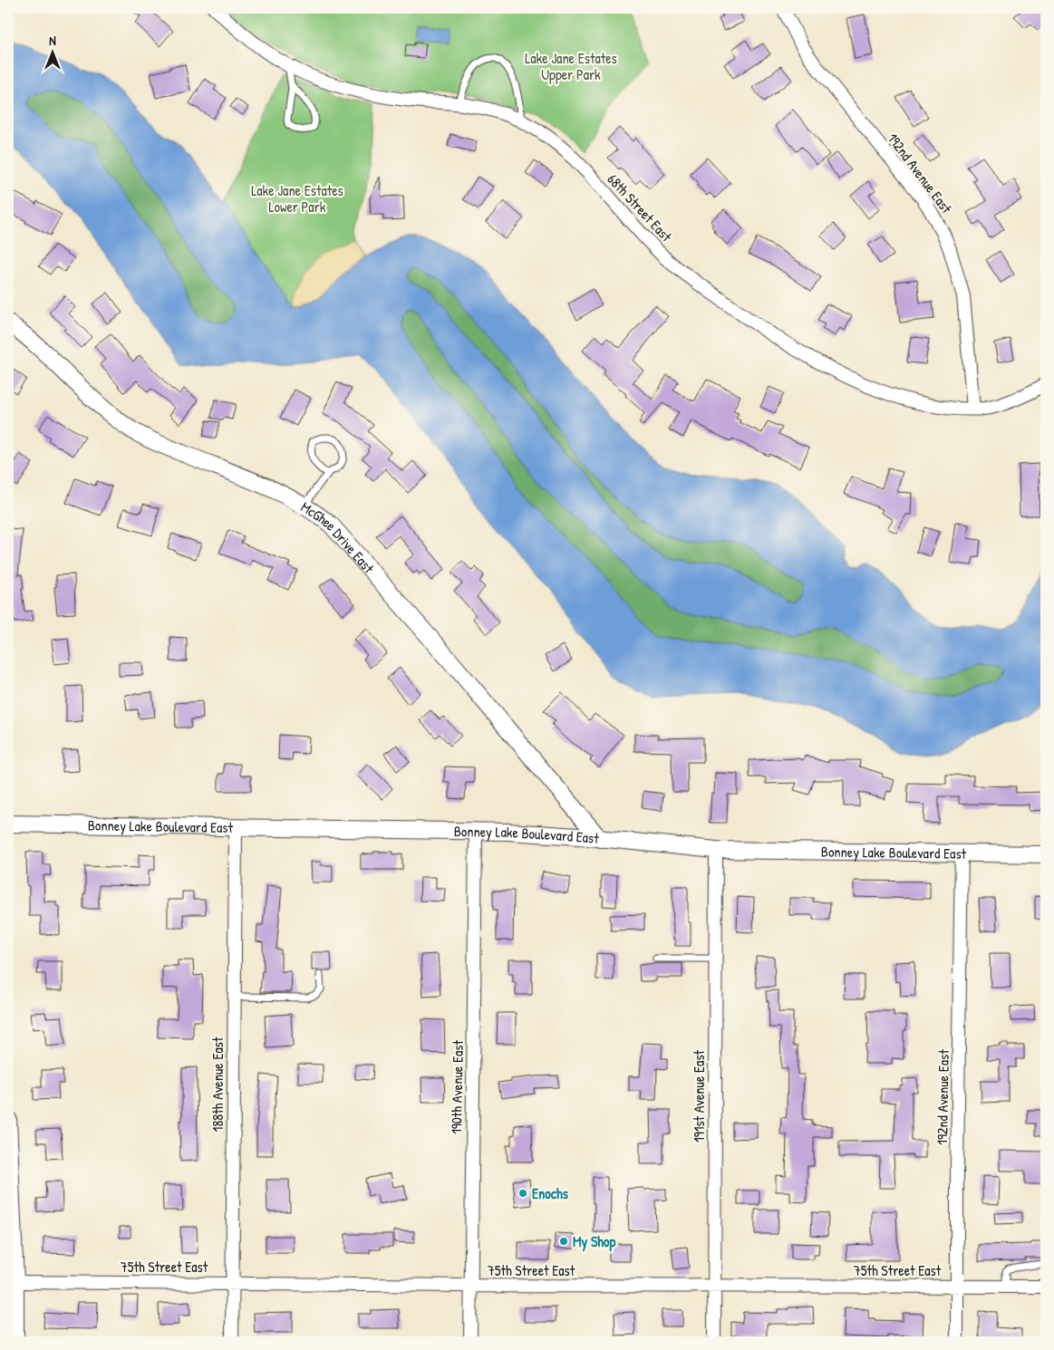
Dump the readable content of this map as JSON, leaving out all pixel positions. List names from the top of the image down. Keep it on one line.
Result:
{"streets":{"street":["192nd Avenue East","68th Street East","McGhee Drive East","Bonney Lake Boulevard East","188th Avenue East","190th Avenue East","191st Avenue East","75th Street East"]},"crossings":[["192nd Avenue East","68th Street East"],["192nd Avenue East","Bonney Lake Boulevard East"],["192nd Avenue East","75th Street East"],["McGhee Drive East","Bonney Lake Boulevard East"],["Bonney Lake Boulevard East","188th Avenue East"],["Bonney Lake Boulevard East","190th Avenue East"],["Bonney Lake Boulevard East","191st Avenue East"],["188th Avenue East","75th Street East"],["190th Avenue East","75th Street East"],["191st Avenue East","75th Street East"]],"parks":["Lake Jane Estates Upper Park","Lake Jane Estates Lower Park"],"places":["Enochs","My Shop"],"north":"top"}
